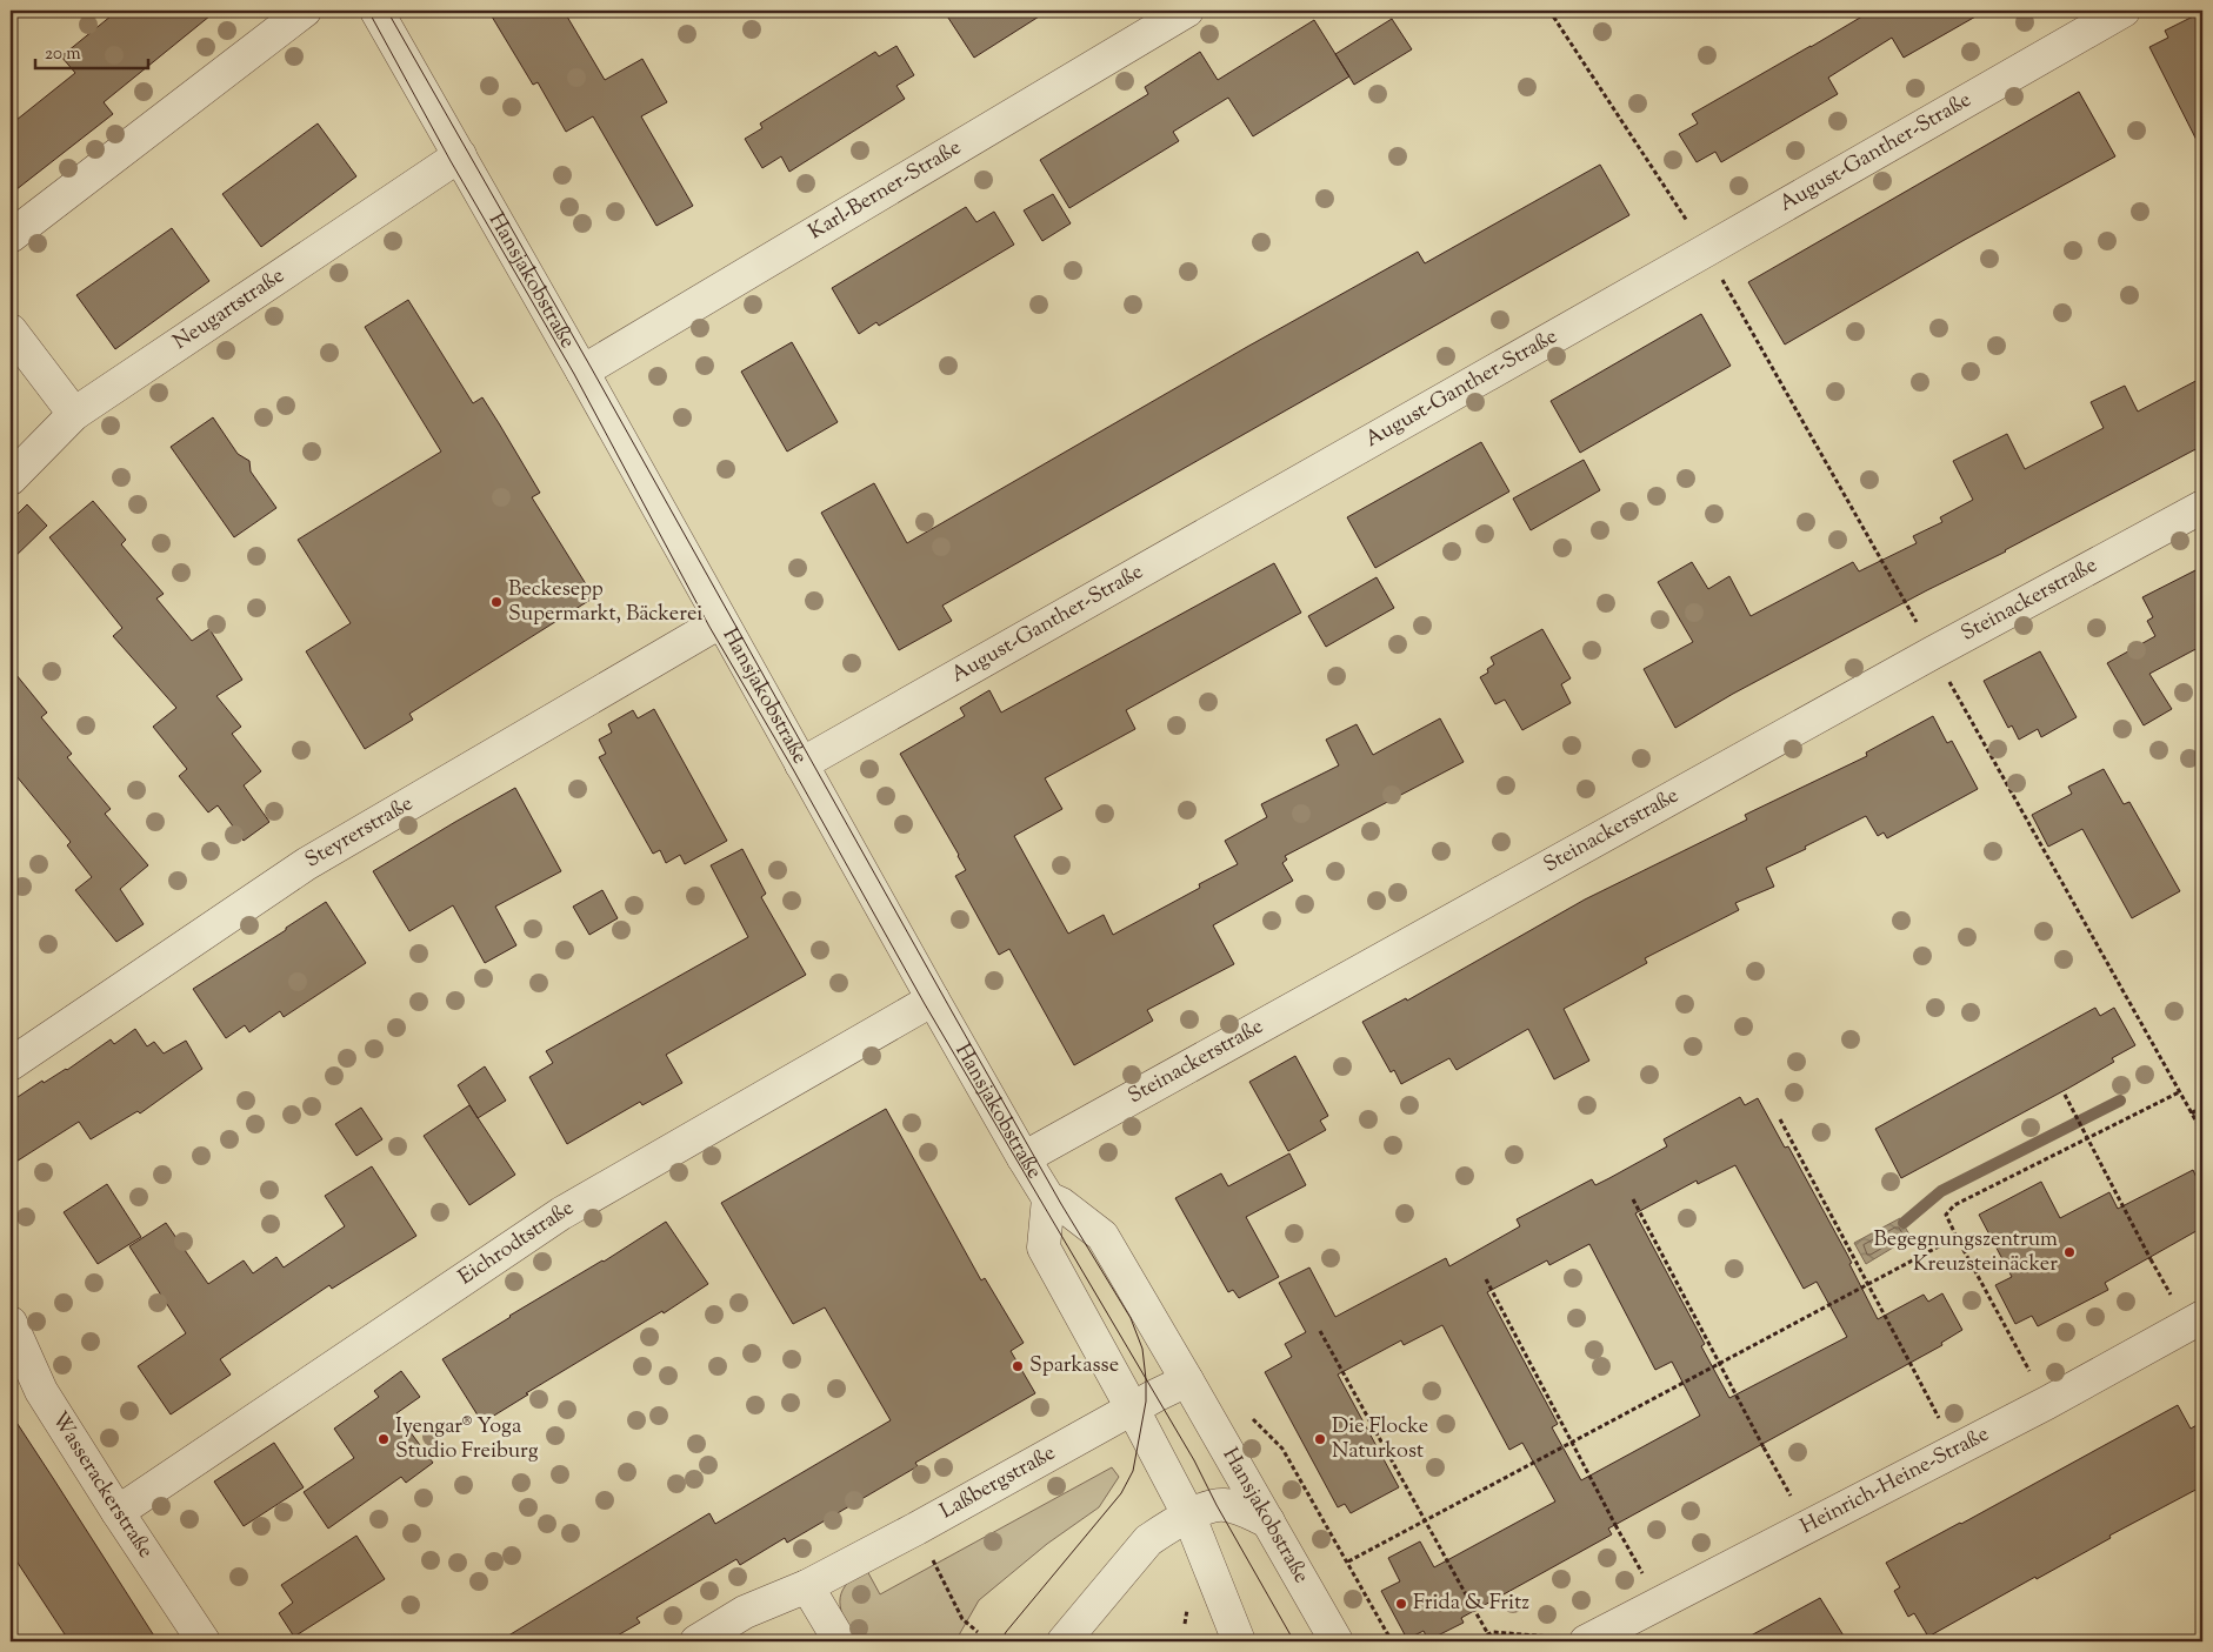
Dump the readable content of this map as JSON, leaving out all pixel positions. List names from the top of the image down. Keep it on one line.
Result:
{"streets":{"street":["August-Ganther-Straße","Karl-Berner-Straße","Hansjakobstraße","Neugartstraße","Steinackerstraße","Steyrerstraße","Eichrodtstraße","Heinrich-Heine-Straße","Laßbergstraße","Wasserackerstraße"]},"crossings":[["August-Ganther-Straße","Hansjakobstraße"],["Karl-Berner-Straße","Hansjakobstraße"],["Hansjakobstraße","Neugartstraße"],["Hansjakobstraße","Steinackerstraße"],["Hansjakobstraße","Steyrerstraße"],["Hansjakobstraße","Eichrodtstraße"],["Hansjakobstraße","Laßbergstraße"],["Eichrodtstraße","Wasserackerstraße"]],"places":["Beckesepp Supermarkt, Bäckerei","Begegnungszentrum Kreuzsteinäcker","Sparkasse","Iyengar® Yoga Studio Freiburg","Die Flocke Naturkost","Frida & Fritz"],"scale_bar":"20 m"}
